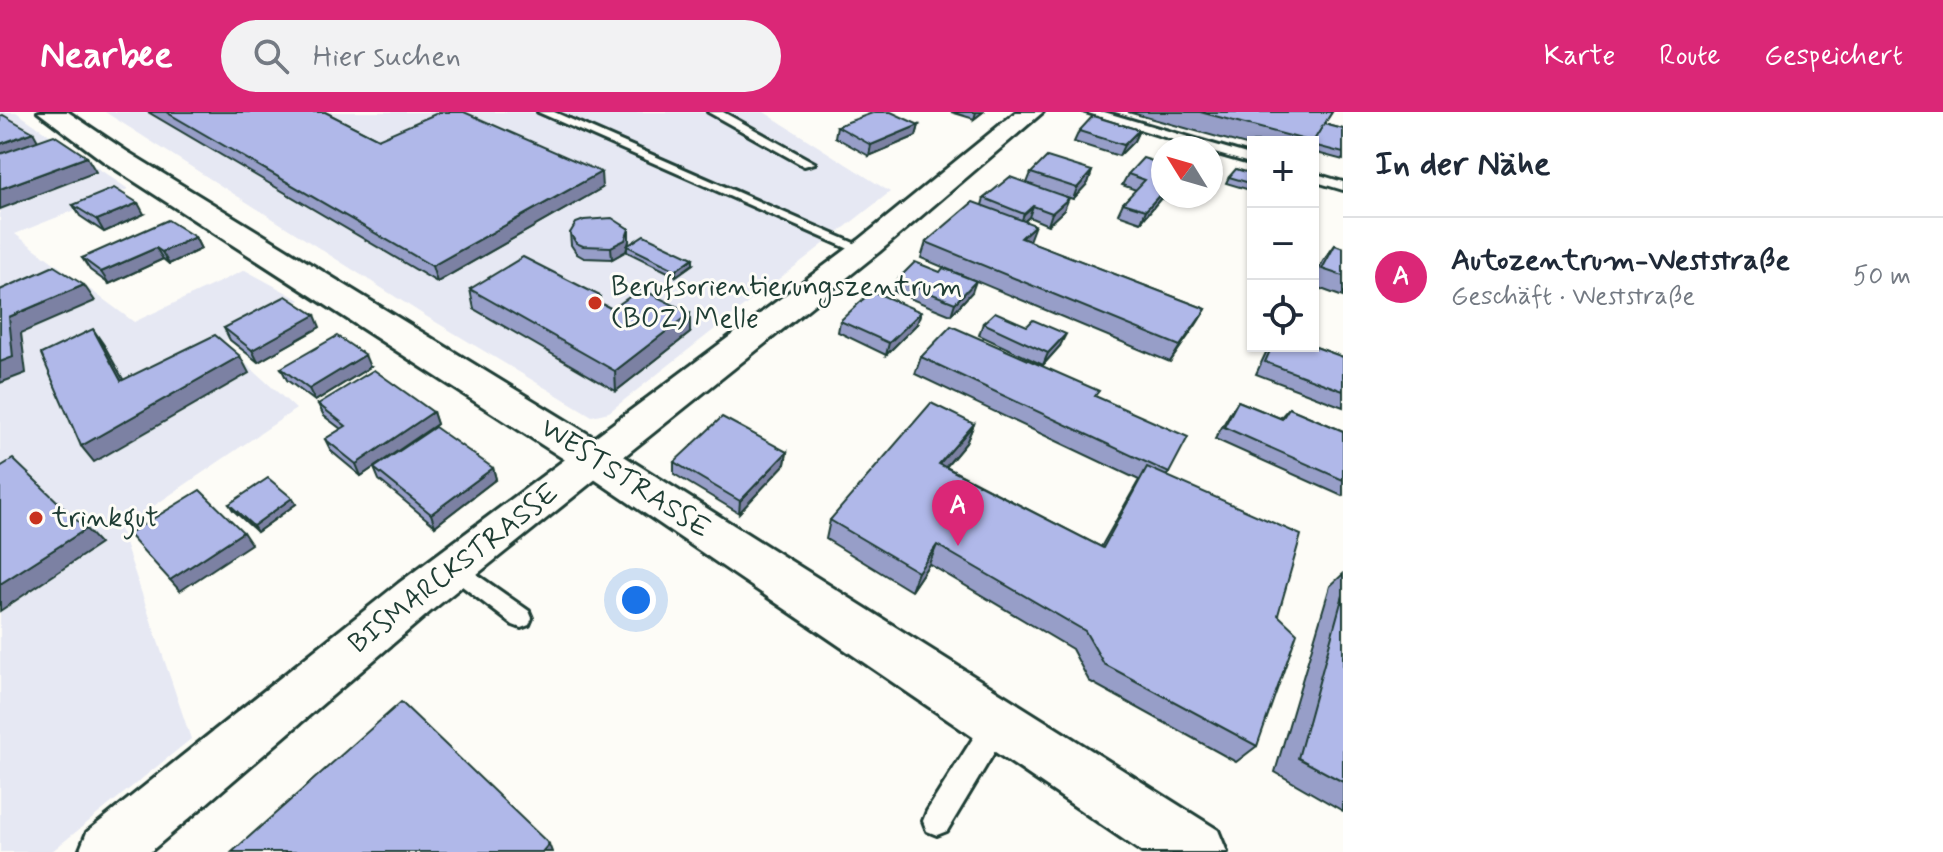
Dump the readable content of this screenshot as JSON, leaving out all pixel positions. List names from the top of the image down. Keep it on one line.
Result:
{"streets":{"street":["WESTSTRASSE","BISMARCKSTRASSE"]},"crossings":[["WESTSTRASSE","BISMARCKSTRASSE"]],"places":["Berufsorientierungszentrum (BOZ) Melle","trinkgut"],"north":"top left","page":{"header":"Nearbee","search":"Hier suchen","nav":["Karte","Route","Gespeichert"],"heading":"In der Nähe","map_buttons":["+","−"],"list":[{"mark":"A","name":"Autozentrum-Weststraße","note":"Geschäft · Weststraße","value":"50 m"}],"pins":"A"}}
